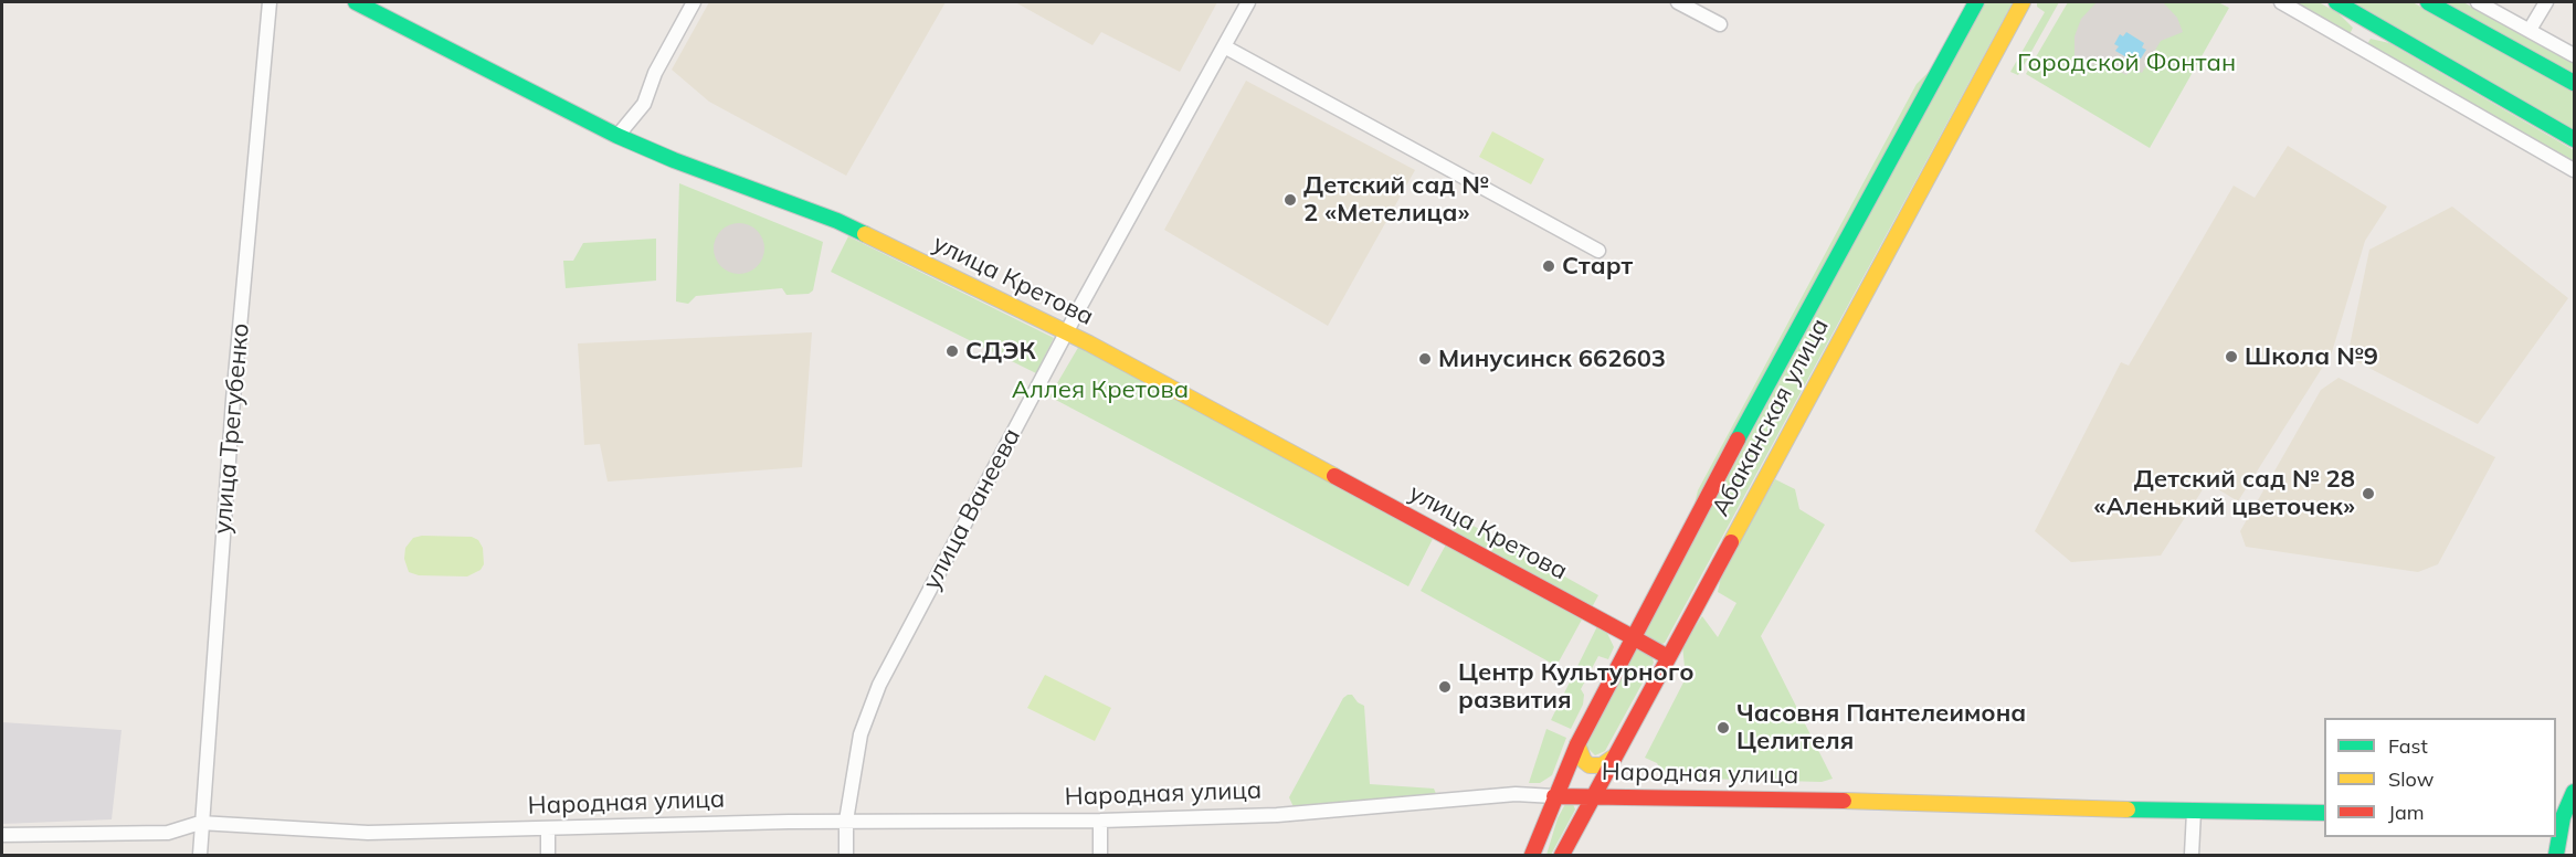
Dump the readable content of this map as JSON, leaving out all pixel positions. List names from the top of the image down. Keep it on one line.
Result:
{"streets":{"main road":["улица Кретова","Абаканская улица","Народная улица"],"street":["улица Трегубенко","улица Ванеева"]},"crossings":[["улица Кретова","Абаканская улица"],["улица Кретова","улица Ванеева"],["Абаканская улица","Народная улица"],["улица Трегубенко","Народная улица"],["улица Ванеева","Народная улица"]],"parks":["Городской Фонтан","Аллея Кретова"],"places":["Детский сад № 2 «Метелица»","Старт","СДЭК","Школа №9","Минусинск 662603","Детский сад № 28 «Аленький цветочек»","Центр Культурного развития","Часовня Пантелеимона Целителя"],"legend":["Fast","Slow","Jam"]}
